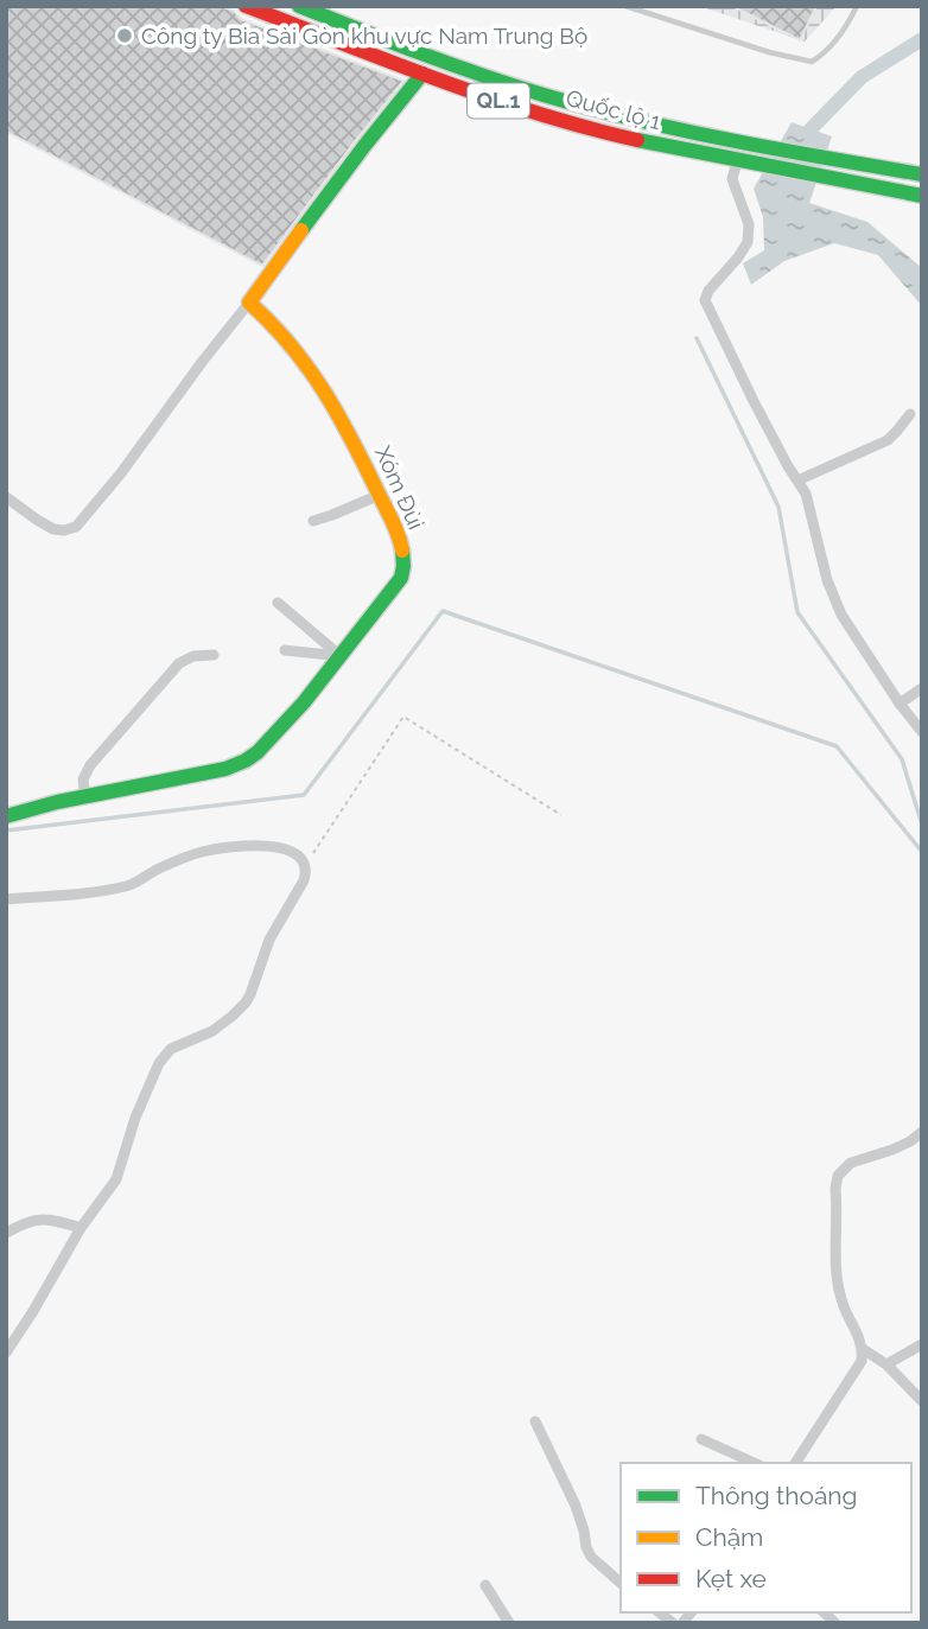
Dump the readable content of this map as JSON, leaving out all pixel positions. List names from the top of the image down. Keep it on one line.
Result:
{"streets":{"main road":["QL.1","Quốc lộ 1","Xóm Đùi"]},"places":["Công ty Bia Sài Gòn khu vực Nam Trung Bộ"],"legend":["Thông thoáng","Chậm","Kẹt xe"]}
